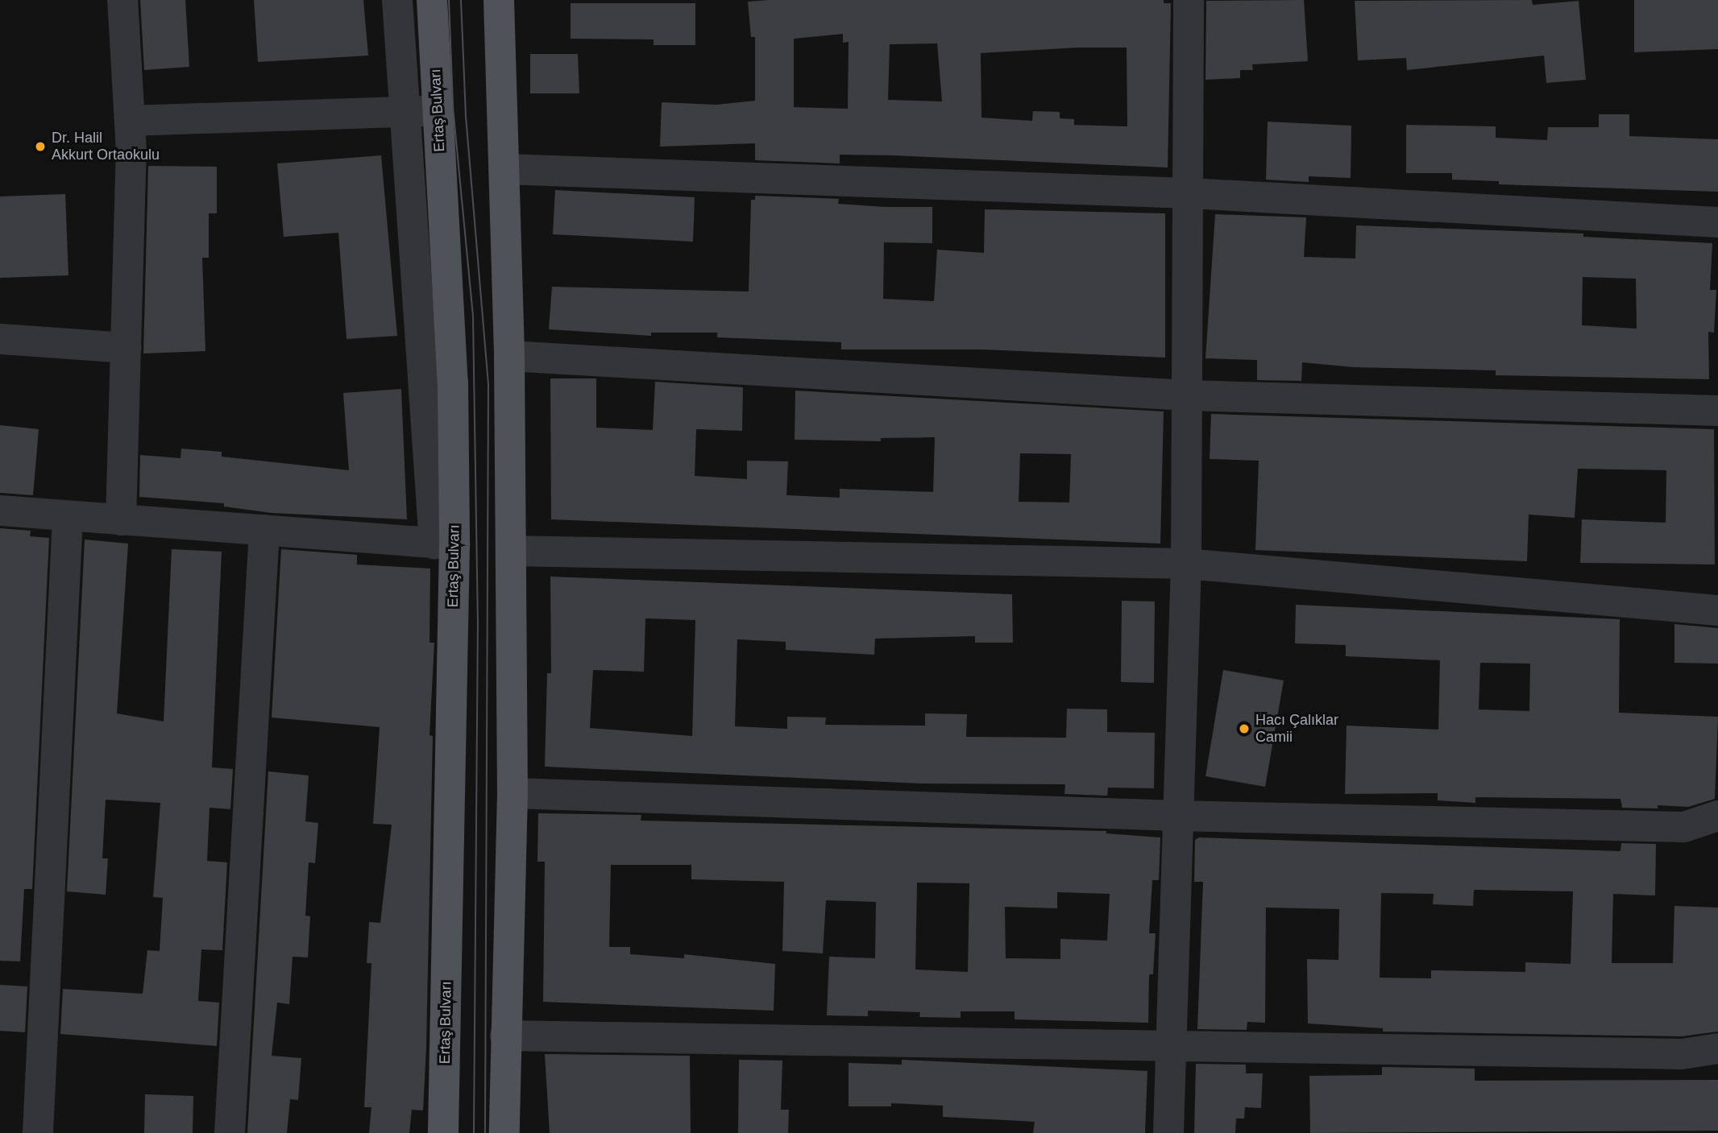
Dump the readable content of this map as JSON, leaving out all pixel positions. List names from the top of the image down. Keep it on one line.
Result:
{"streets":{"main road":["Ertaş Bulvarı"]},"places":["Dr. Halil Akkurt Ortaokulu","Hacı Çalıklar Camii"]}
